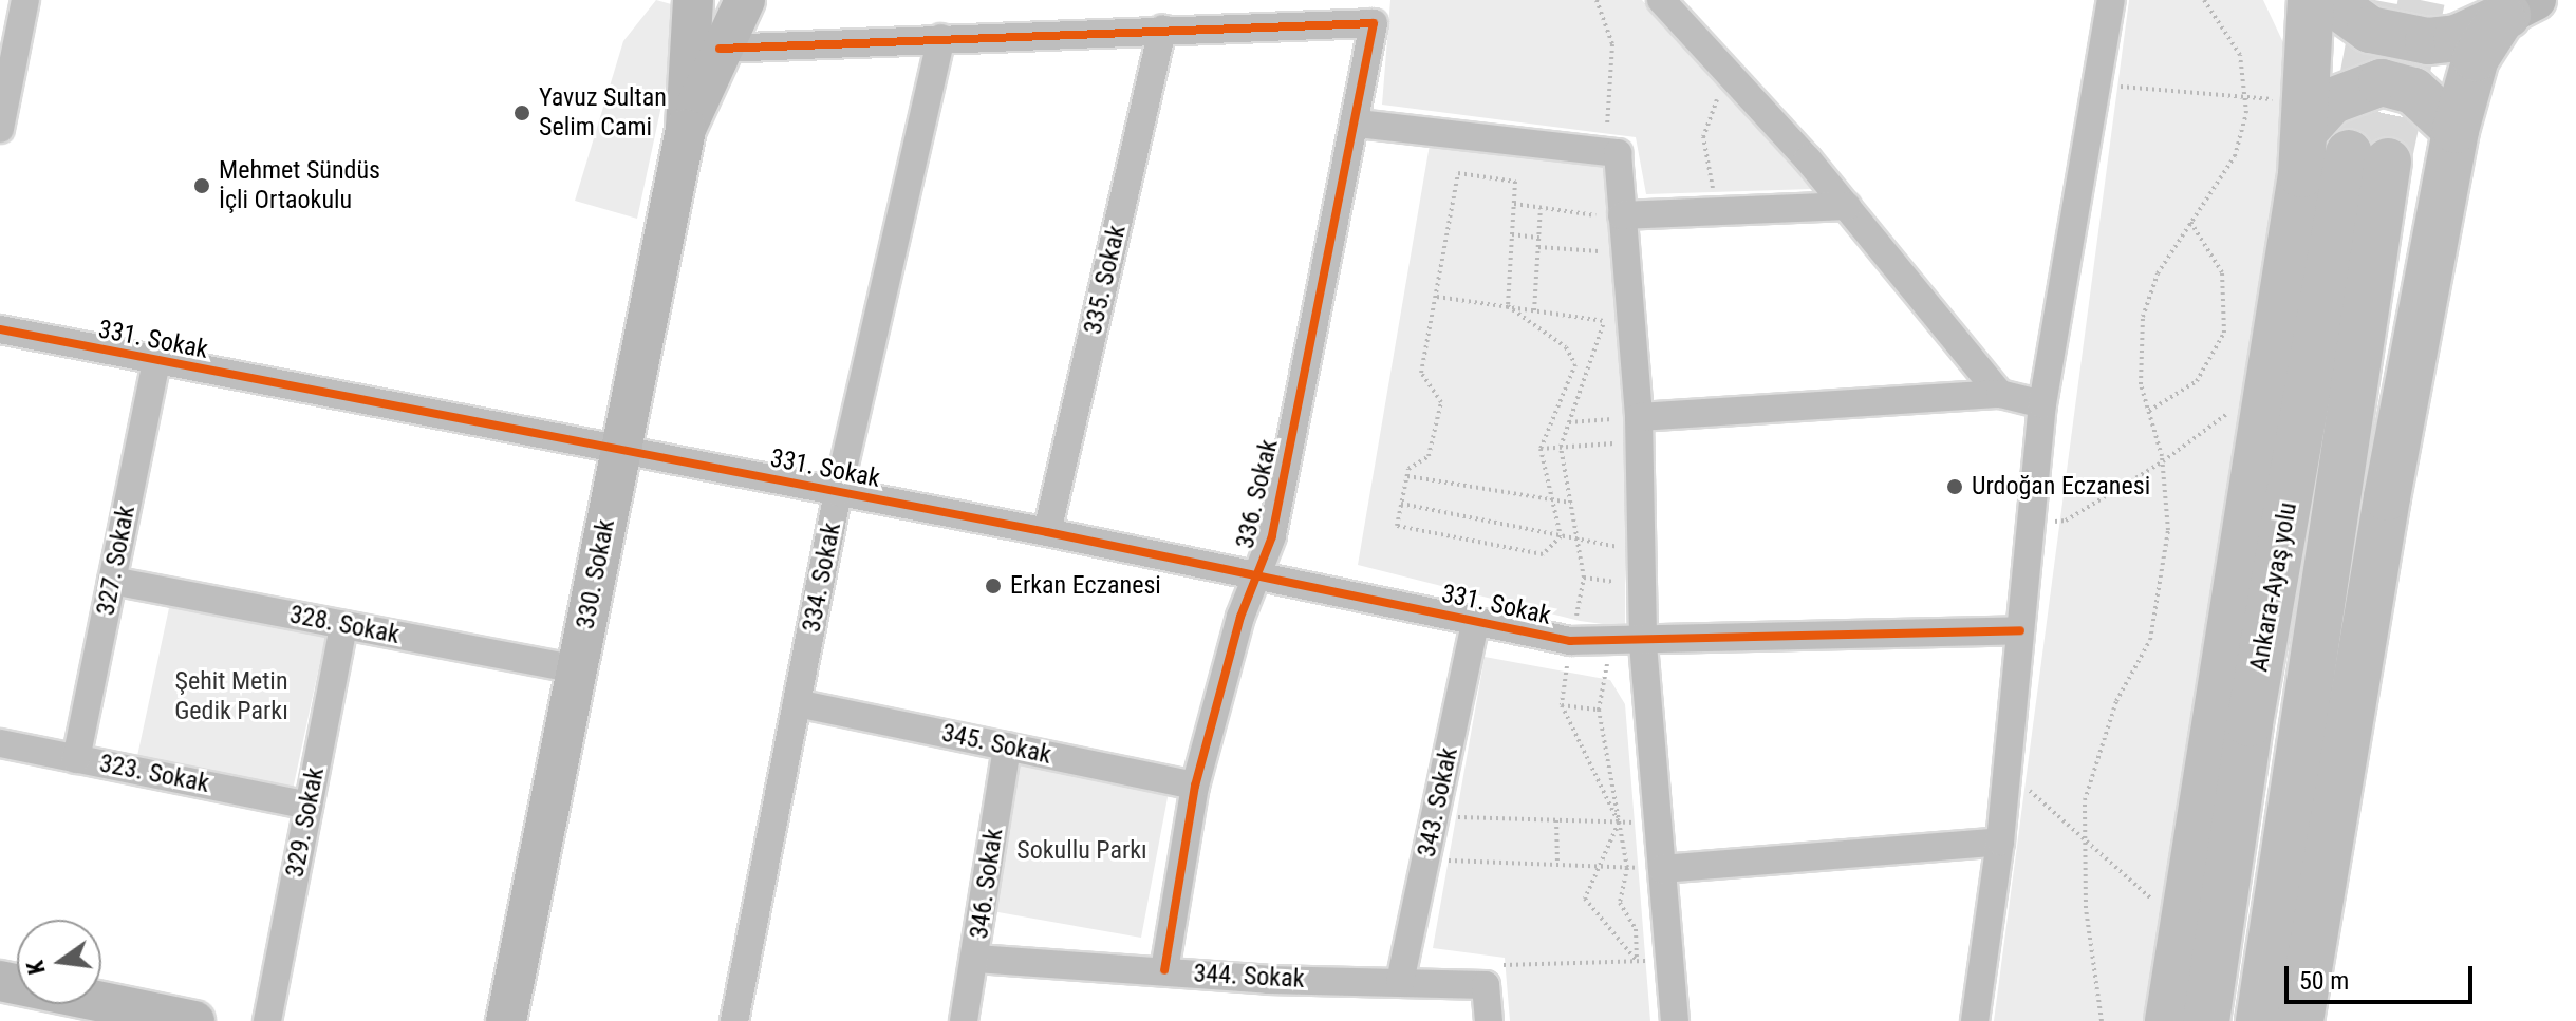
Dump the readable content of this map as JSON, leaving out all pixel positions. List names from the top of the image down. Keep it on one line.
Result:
{"streets":{"highway":["Ankara-Ayaş yolu"],"street":["335. Sokak","331. Sokak","336. Sokak","327. Sokak","330. Sokak","334. Sokak","328. Sokak","345. Sokak","323. Sokak","343. Sokak","329. Sokak","346. Sokak","344. Sokak"]},"crossings":[["335. Sokak","331. Sokak"],["335. Sokak","336. Sokak"],["331. Sokak","336. Sokak"],["331. Sokak","327. Sokak"],["331. Sokak","330. Sokak"],["331. Sokak","334. Sokak"],["331. Sokak","343. Sokak"],["336. Sokak","345. Sokak"],["336. Sokak","344. Sokak"],["327. Sokak","328. Sokak"],["327. Sokak","323. Sokak"],["330. Sokak","328. Sokak"],["334. Sokak","345. Sokak"],["328. Sokak","329. Sokak"],["345. Sokak","346. Sokak"],["323. Sokak","329. Sokak"],["343. Sokak","344. Sokak"],["346. Sokak","344. Sokak"]],"parks":["Şehit Metin Gedik Parkı","Sokullu Parkı"],"places":["Yavuz Sultan Selim Cami","Mehmet Sündüs İçli Ortaokulu","Urdoğan Eczanesi","Erkan Eczanesi"],"scale_bar":"50 m","north":"left"}
